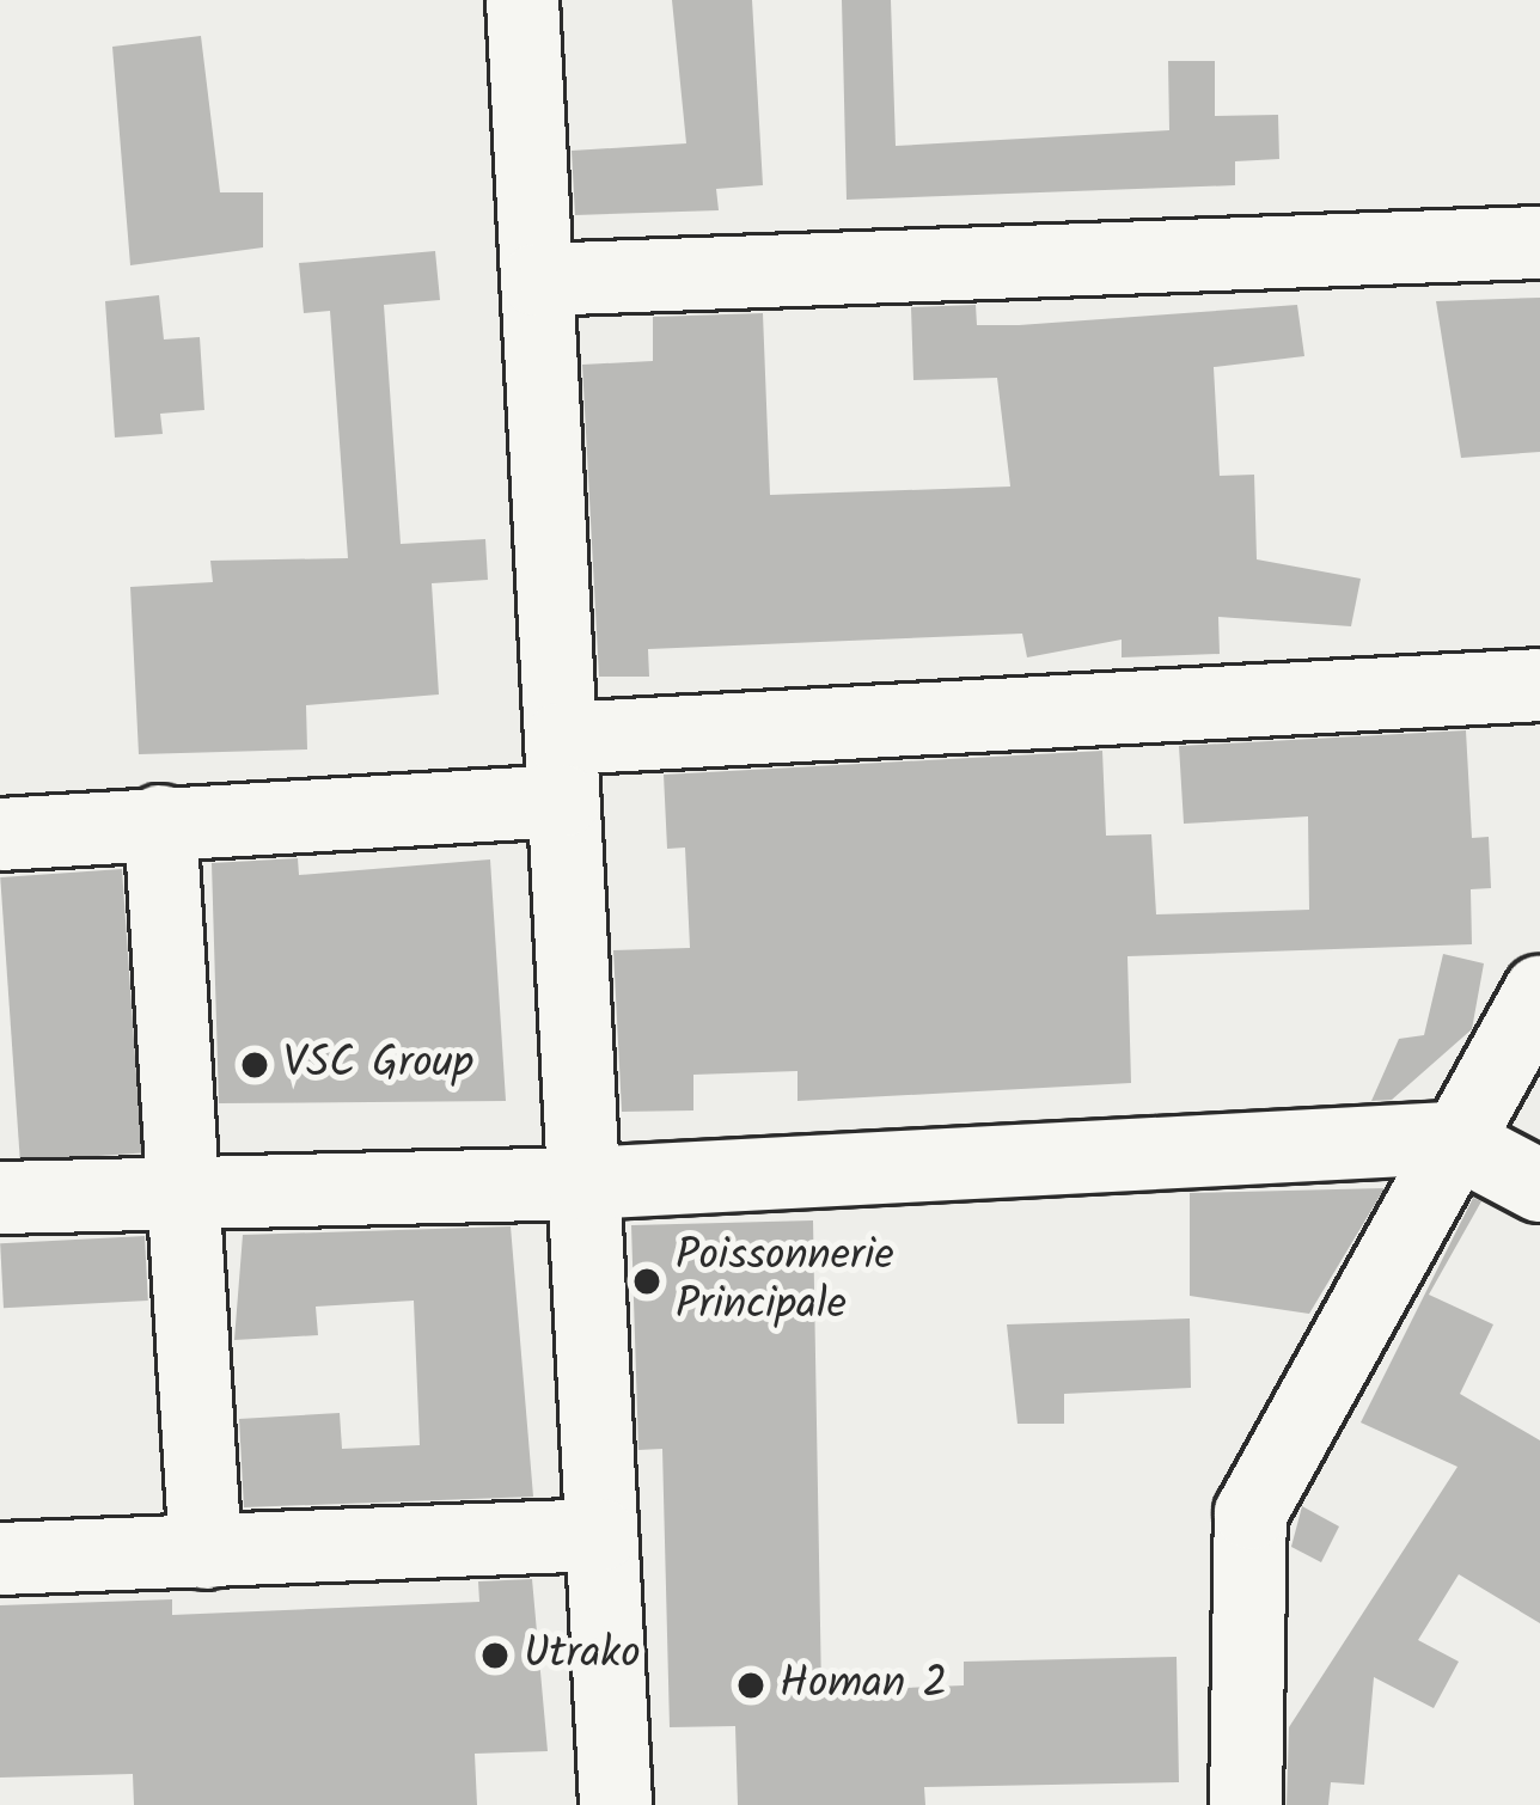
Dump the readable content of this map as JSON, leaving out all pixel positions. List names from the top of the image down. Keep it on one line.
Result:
{"places":["VSC Group","Poissonnerie Principale","Utrako","Homan 2"]}
